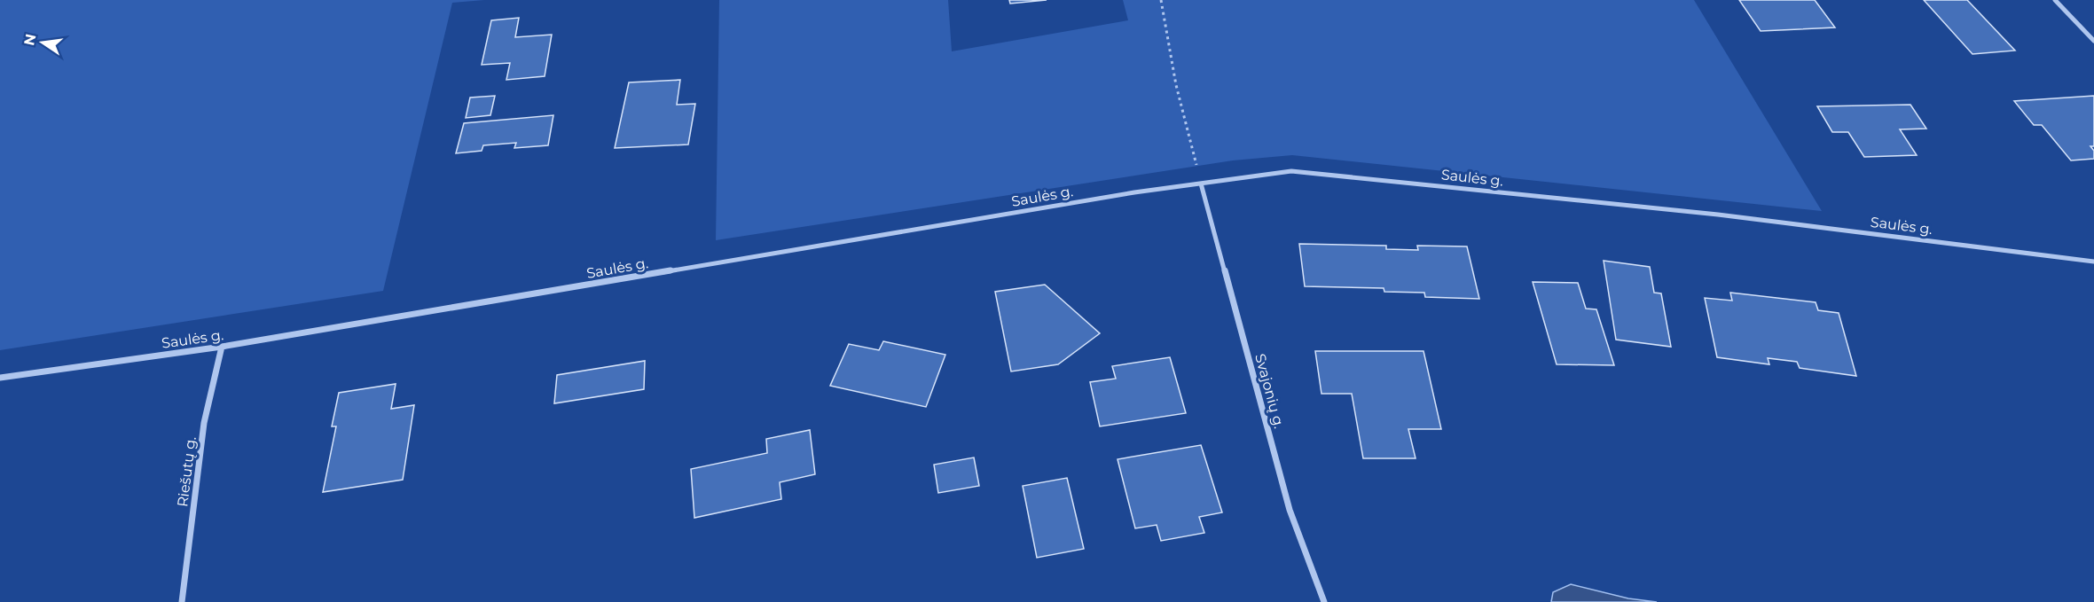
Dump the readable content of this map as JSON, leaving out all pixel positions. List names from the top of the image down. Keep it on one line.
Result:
{"streets":{"street":["Saulės g.","Svajonių g.","Riešutų g."]},"crossings":[["Saulės g.","Svajonių g."],["Saulės g.","Riešutų g."]],"north":"left"}
